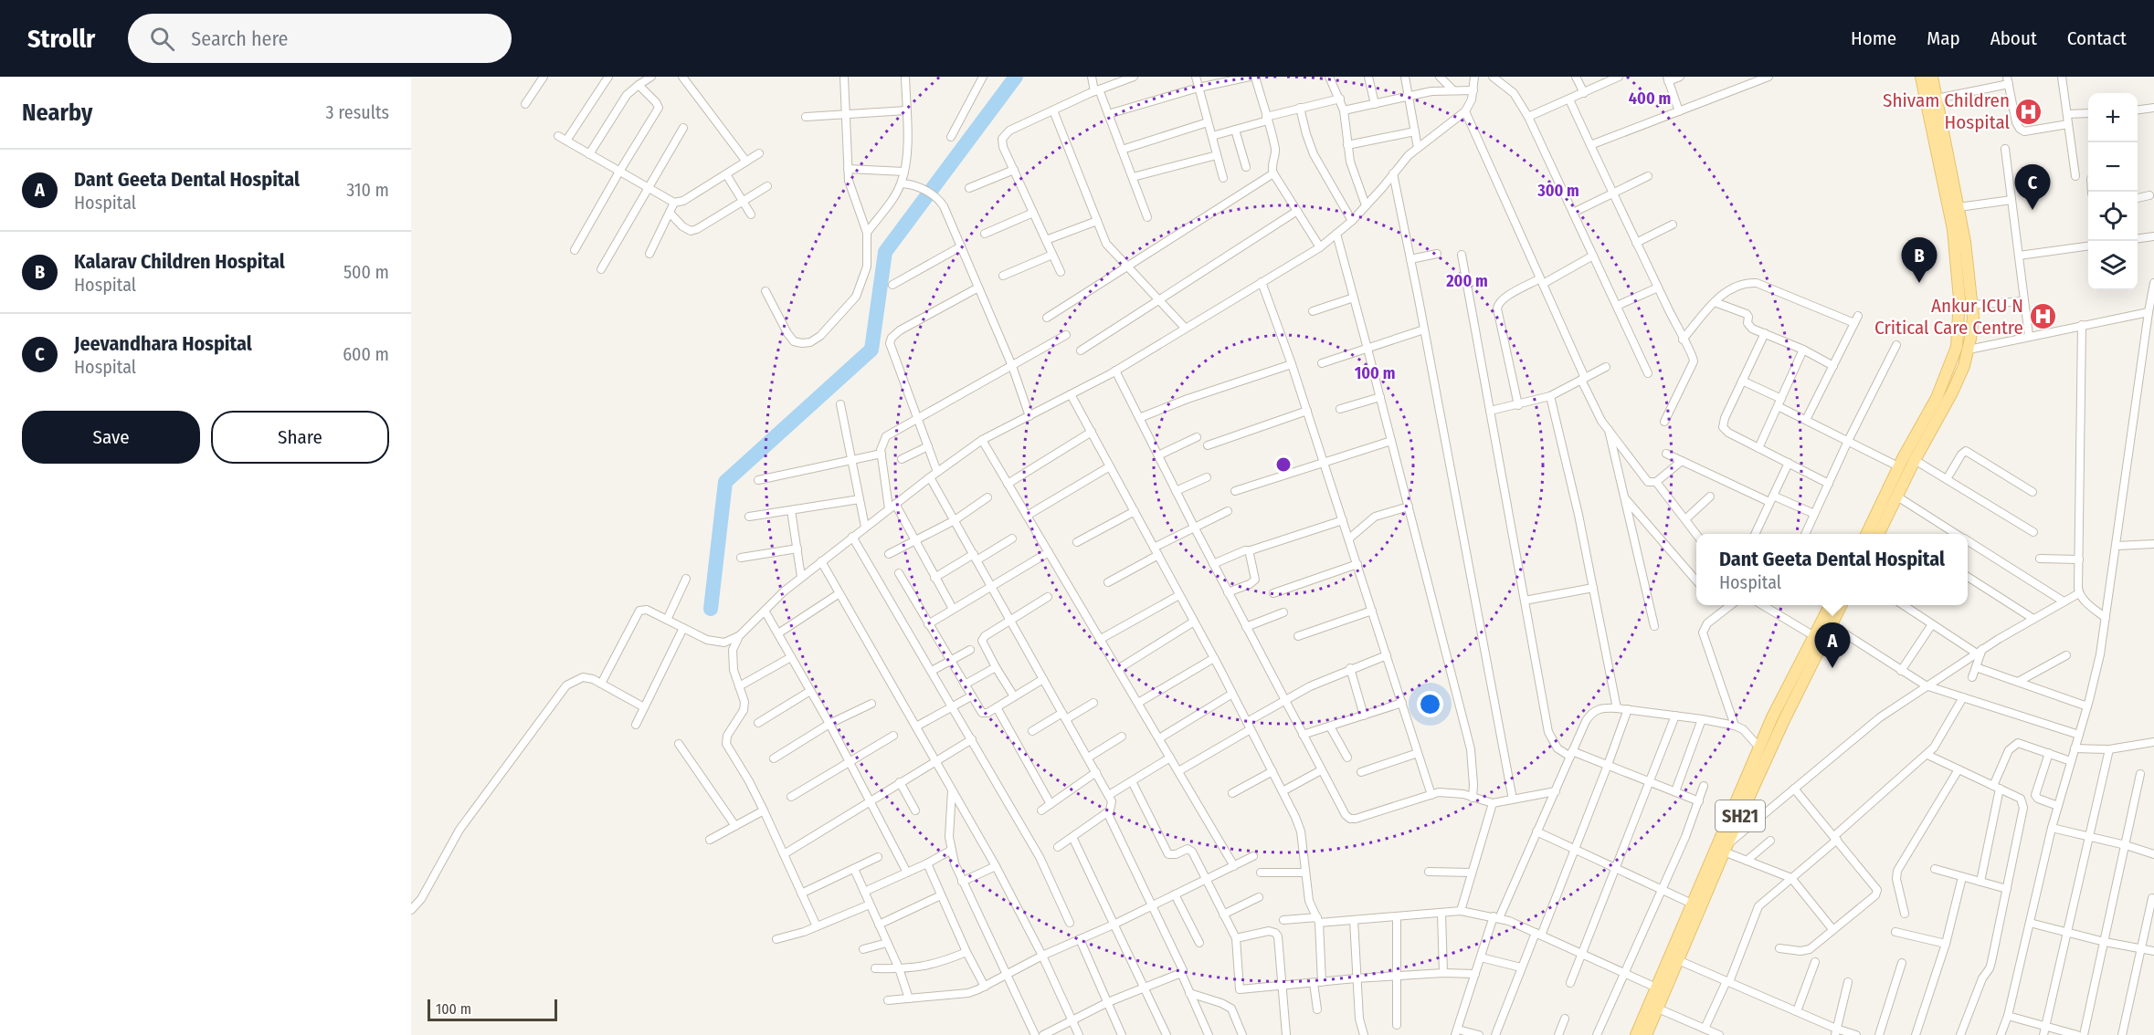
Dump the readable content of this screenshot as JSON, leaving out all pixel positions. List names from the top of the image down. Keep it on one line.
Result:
{"streets":{"main road":["SH21"]},"places":{"hospital":["Shivam Children Hospital","Ankur ICU N Critical Care Centre"]},"scale_bar":"100 m","page":{"header":"Strollr","search":"Search here","nav":["Home","Map","About","Contact"],"heading":["Nearby","3 results"],"map_buttons":["+","−"],"list":[{"mark":"A","name":"Dant Geeta Dental Hospital","note":"Hospital","value":"310 m"},{"mark":"B","name":"Kalarav Children Hospital","note":"Hospital","value":"500 m"},{"mark":"C","name":"Jeevandhara Hospital","note":"Hospital","value":"600 m"}],"pins":["C","B","A"],"buttons":["Save","Share"],"popup":["Dant Geeta Dental Hospital","Hospital"],"scale":"100 m"},"rings":["400 m","300 m","200 m","100 m"]}
